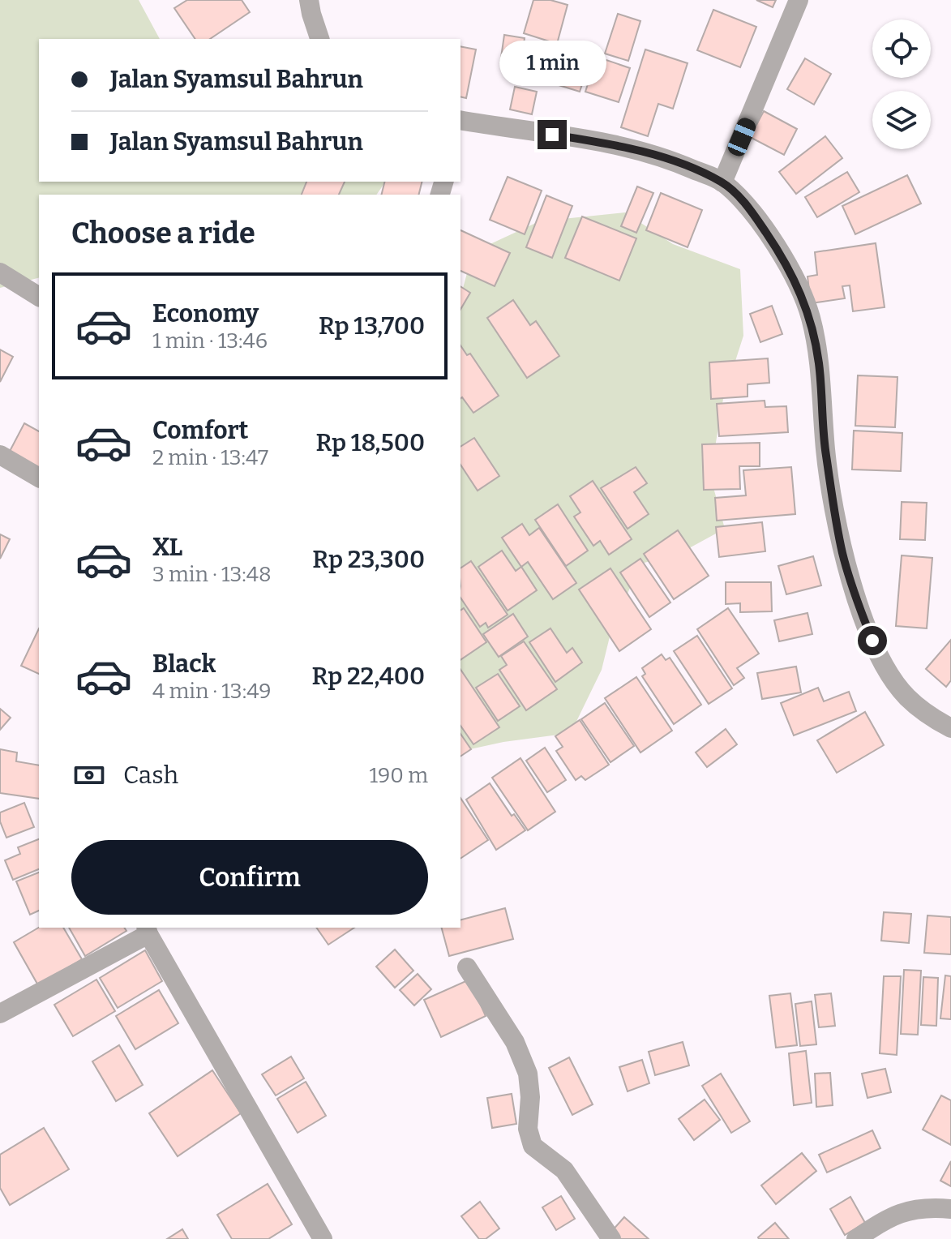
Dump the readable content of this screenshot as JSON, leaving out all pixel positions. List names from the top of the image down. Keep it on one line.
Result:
{"page":{"banner":["Jalan Syamsul Bahrun","Jalan Syamsul Bahrun"],"bubble":"1 min","heading":"Choose a ride","list":[{"name":"Economy","note":"1 min · 13:46","value":"Rp 13,700"},{"name":"Comfort","note":"2 min · 13:47","value":"Rp 18,500"},{"name":"XL","note":"3 min · 13:48","value":"Rp 23,300"},{"name":"Black","note":"4 min · 13:49","value":"Rp 22,400"}],"pay":["Cash","190 m"],"buttons":"Confirm"}}
